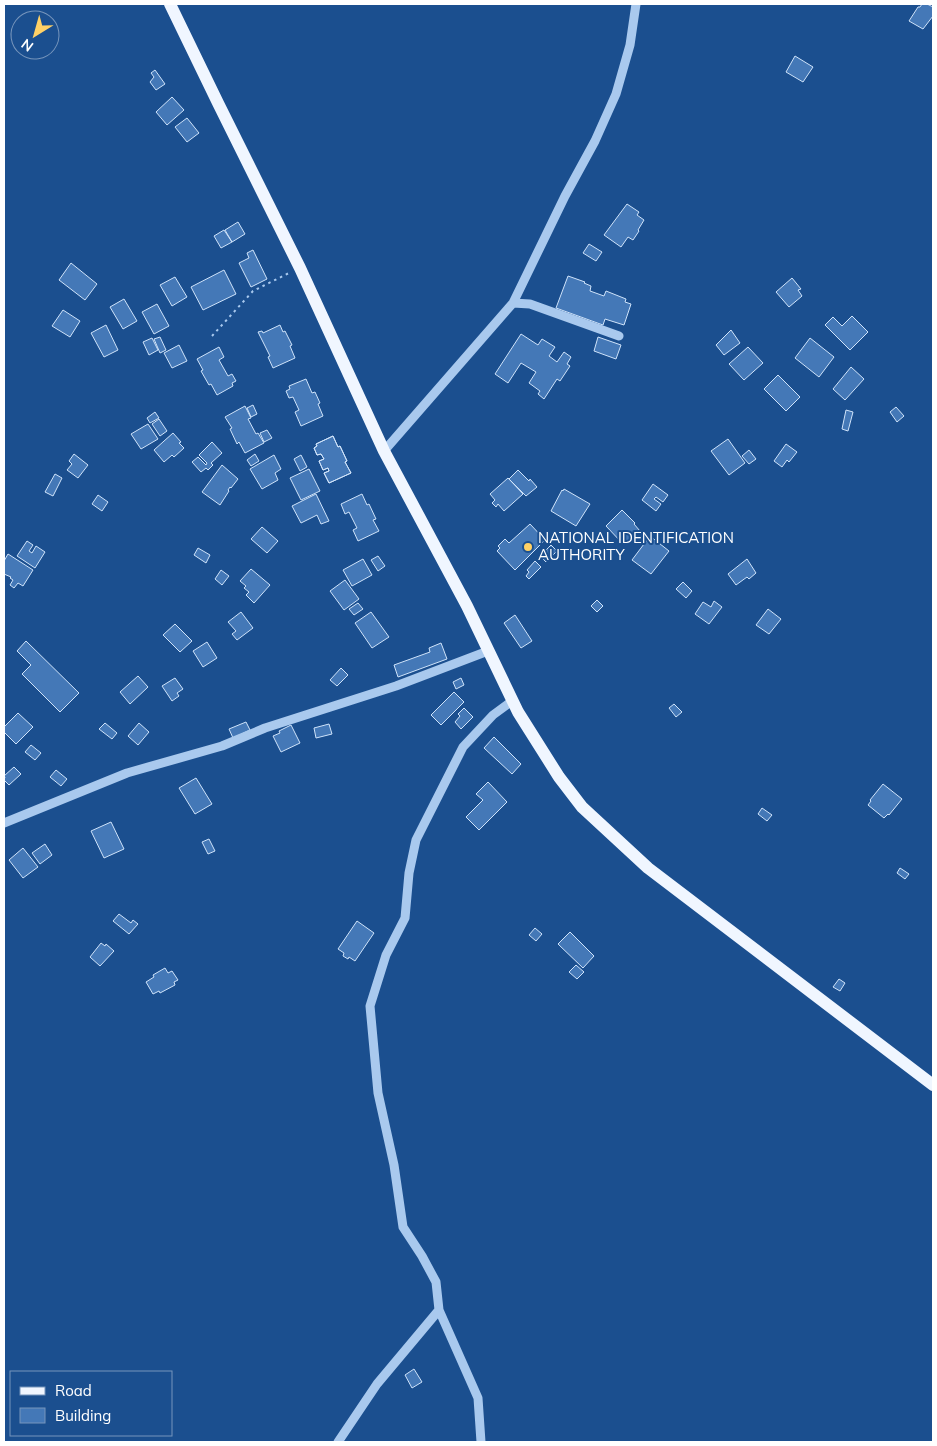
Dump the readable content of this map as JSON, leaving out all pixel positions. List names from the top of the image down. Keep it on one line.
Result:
{"places":["NATIONAL IDENTIFICATION AUTHORITY"],"legend":["Road","Building"],"north":"bottom left"}
